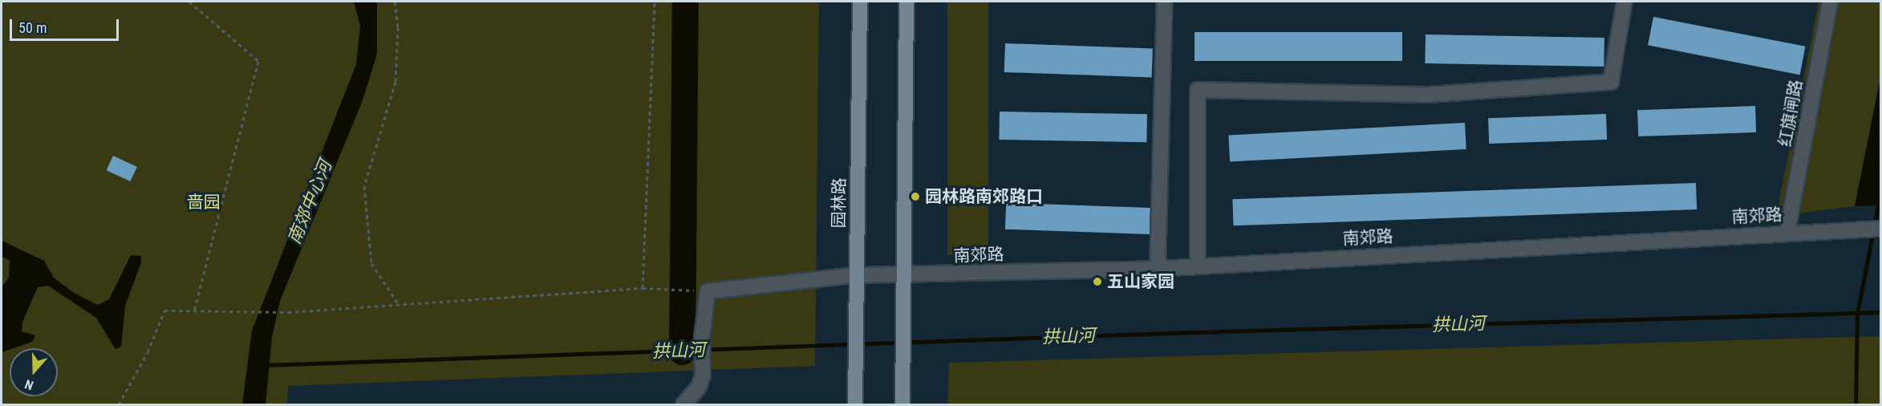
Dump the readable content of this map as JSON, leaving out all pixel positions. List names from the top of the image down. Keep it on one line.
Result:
{"streets":{"main road":["园林路"],"street":["红旗闸路","南郊路"]},"crossings":[["红旗闸路","南郊路"],["园林路","南郊路"]],"water":["南郊中心河","拱山河"],"parks":["啬园"],"places":["园林路南郊路口","五山家园"],"scale_bar":"50 m","north":"bottom"}
